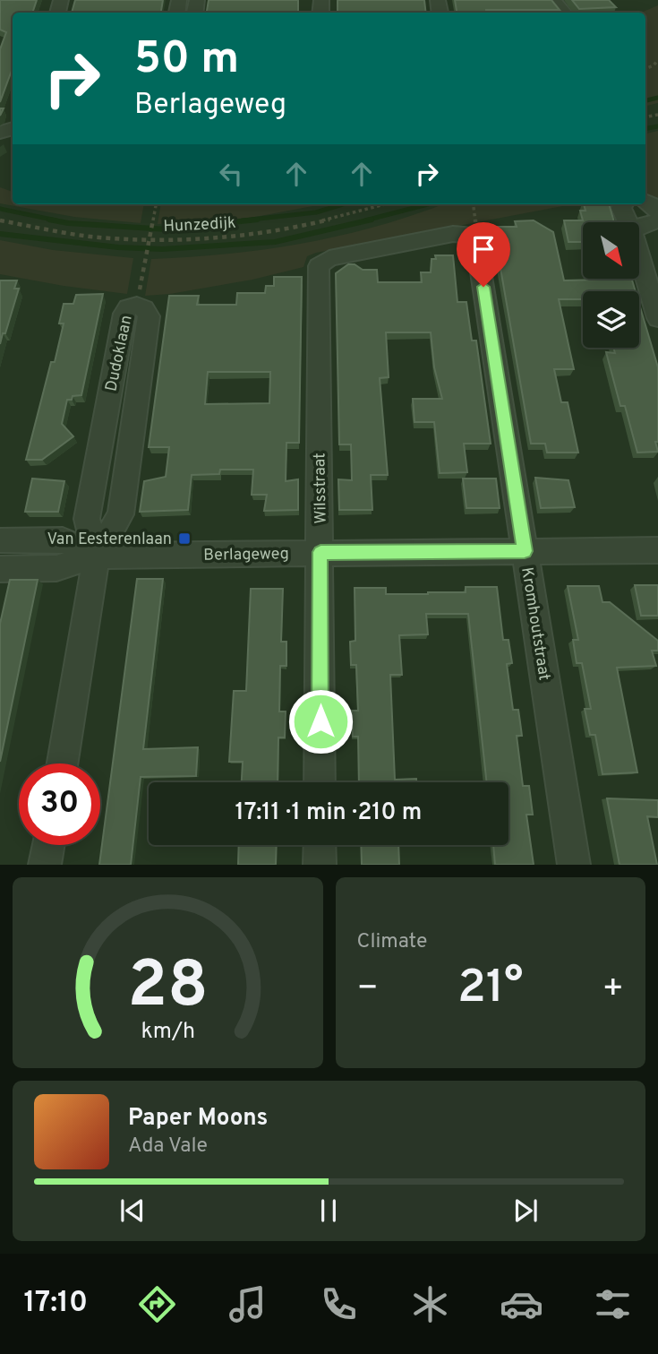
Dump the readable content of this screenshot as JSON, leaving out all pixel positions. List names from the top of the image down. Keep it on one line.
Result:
{"streets":{"street":["Dudoklaan","Wilsstraat","Berlageweg","Kromhoutstraat"],"path":["Hunzedijk"]},"crossings":[["Dudoklaan","Berlageweg"],["Wilsstraat","Berlageweg"],["Wilsstraat","Kromhoutstraat"],["Berlageweg","Kromhoutstraat"]],"places":{"transit":["Van Eesterenlaan"]},"north":"bottom right","page":{"turn":["50 m","Berlageweg"],"limit":"30","trip":"17:11 · 1 min · 210 m","tile":"Climate","heat":["−","21°","+"],"song":["Paper Moons","Ada Vale"],"tabs":"17:10","gauge":["28","km/h"]}}
